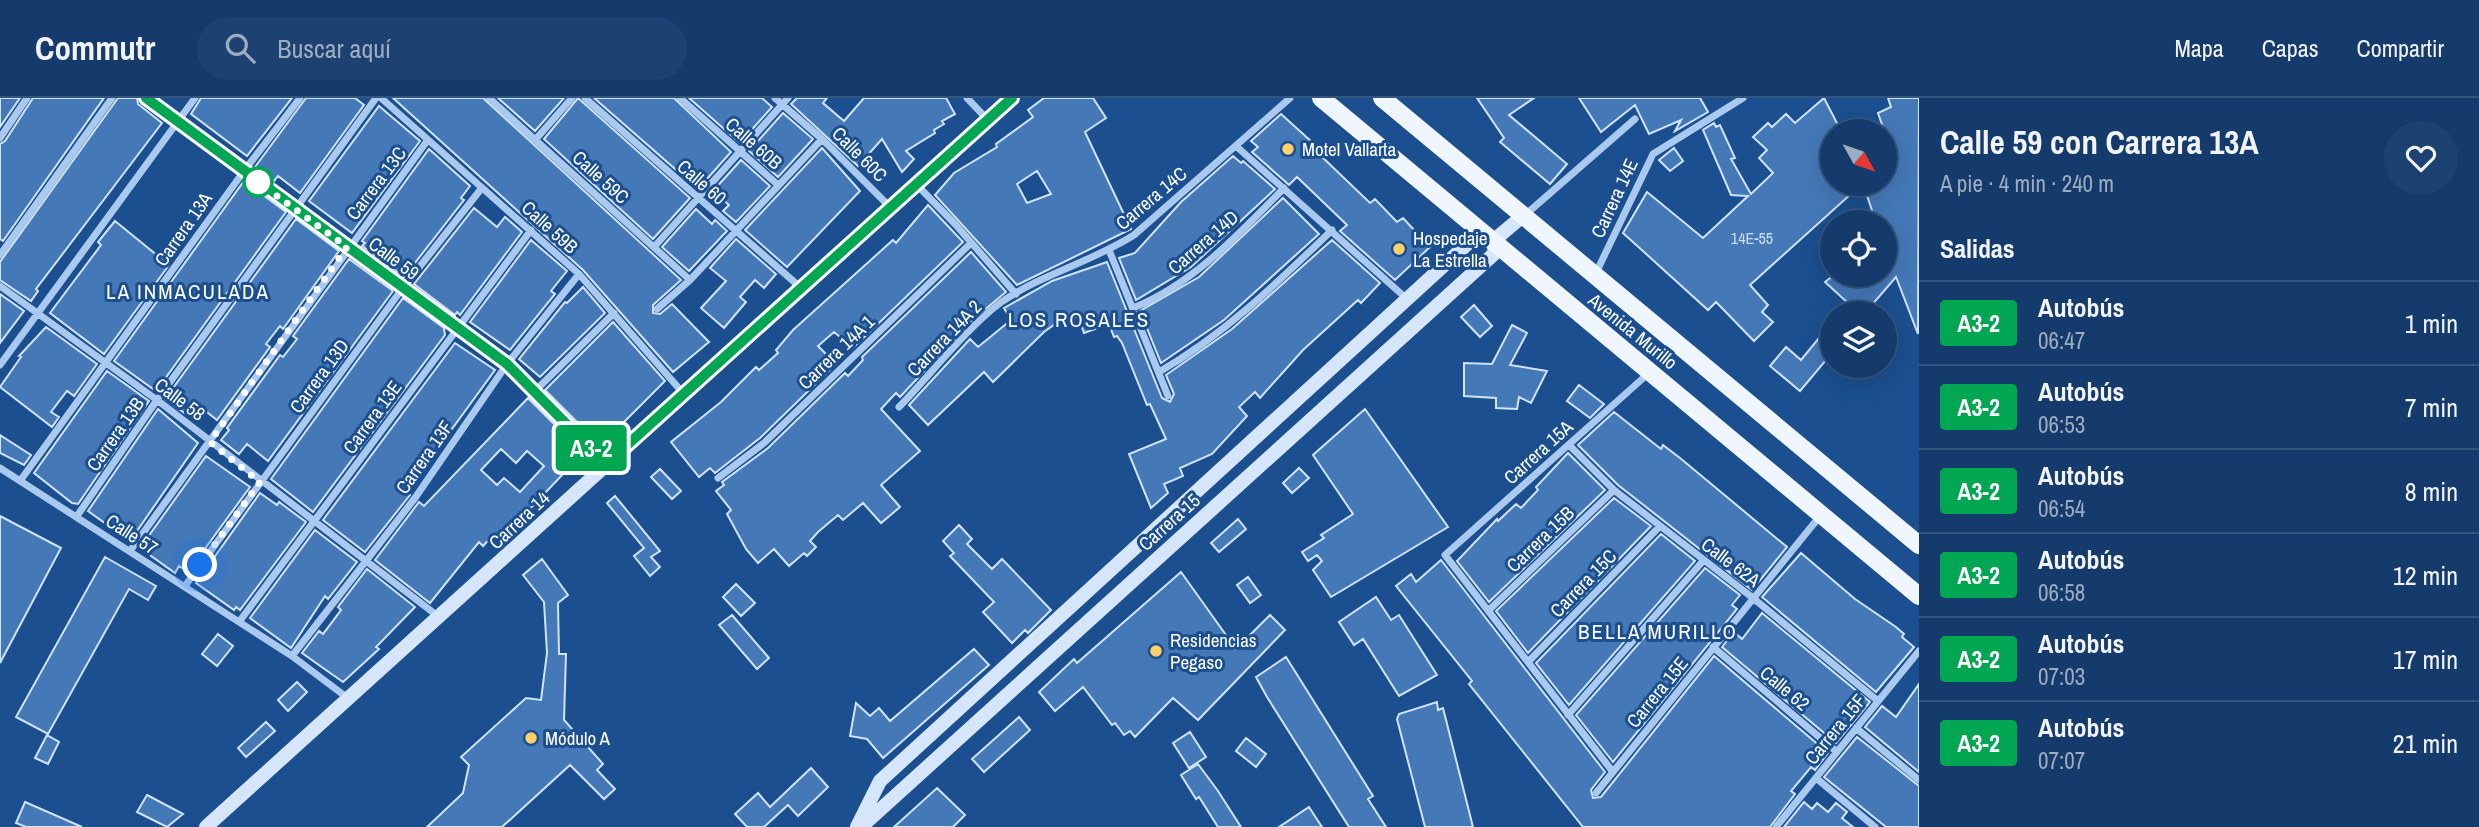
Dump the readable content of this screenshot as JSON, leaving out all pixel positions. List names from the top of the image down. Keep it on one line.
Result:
{"streets":{"main road":["Avenida Murillo","Carrera 14","Carrera 15"],"street":["Calle 60B","Calle 60C","Calle 59C","Calle 60","Carrera 13C","Carrera 14C","Carrera 14E","Calle 59B","Carrera 13A","Carrera 14D","Calle 59","Carrera 14A 2","Carrera 14A 1","Carrera 13D","Calle 58","Carrera 13E","Carrera 13B","Carrera 15A","Carrera 13F","Calle 57","Carrera 15B","Calle 62A","Carrera 15C","Calle 62","Carrera 15E","Carrera 15F"]},"crossings":[["Calle 60C","Carrera 14"],["Calle 60","Carrera 14"],["Carrera 13C","Calle 59B"],["Carrera 13C","Calle 59"],["Carrera 13C","Calle 58"],["Carrera 13C","Calle 57"],["Carrera 14C","Carrera 14A 2"],["Carrera 14E","Avenida Murillo"],["Calle 59B","Carrera 13D"],["Calle 59B","Carrera 13E"],["Calle 59B","Carrera 13B"],["Calle 59B","Carrera 13F"],["Calle 59B","Carrera 14"],["Carrera 13A","Calle 59"],["Carrera 13A","Calle 58"],["Carrera 13A","Calle 57"],["Calle 59","Carrera 13D"],["Calle 59","Carrera 13E"],["Calle 59","Carrera 13B"],["Calle 59","Carrera 13F"],["Calle 59","Carrera 14"],["Avenida Murillo","Carrera 15A"],["Avenida Murillo","Carrera 15"],["Avenida Murillo","Carrera 15E"],["Carrera 13D","Calle 58"],["Carrera 13D","Calle 57"],["Calle 58","Carrera 13E"],["Calle 58","Carrera 13B"],["Calle 58","Carrera 13F"],["Calle 58","Carrera 14"],["Carrera 13E","Calle 57"],["Carrera 13B","Calle 57"],["Carrera 15A","Carrera 15B"],["Carrera 15A","Calle 62A"],["Carrera 13F","Calle 57"],["Carrera 14","Calle 57"],["Carrera 15B","Calle 62A"],["Calle 62A","Carrera 15C"],["Calle 62A","Carrera 15E"],["Calle 62A","Carrera 15F"],["Calle 62","Carrera 15E"],["Calle 62","Carrera 15F"]],"districts":["LA INMACULADA","LOS ROSALES","BELLA MURILLO"],"places":["Motel Vallarta","Hospedaje La Estrella","Residencias Pegaso","Módulo A"],"lines":["bus line A3-2"],"house_numbers":["14E-55"],"north":"bottom right","page":{"header":"Commutr","search":"Buscar aquí","nav":["Mapa","Capas","Compartir"],"on_map":"A3-2","heading":[["Calle 59 con Carrera 13A","A pie · 4 min · 240 m"],"Salidas"],"list":[{"mark":"A3-2","name":"Autobús","note":"06:47","value":"1 min"},{"mark":"A3-2","name":"Autobús","note":"06:53","value":"7 min"},{"mark":"A3-2","name":"Autobús","note":"06:54","value":"8 min"},{"mark":"A3-2","name":"Autobús","note":"06:58","value":"12 min"},{"mark":"A3-2","name":"Autobús","note":"07:03","value":"17 min"},{"mark":"A3-2","name":"Autobús","note":"07:07","value":"21 min"}]}}
